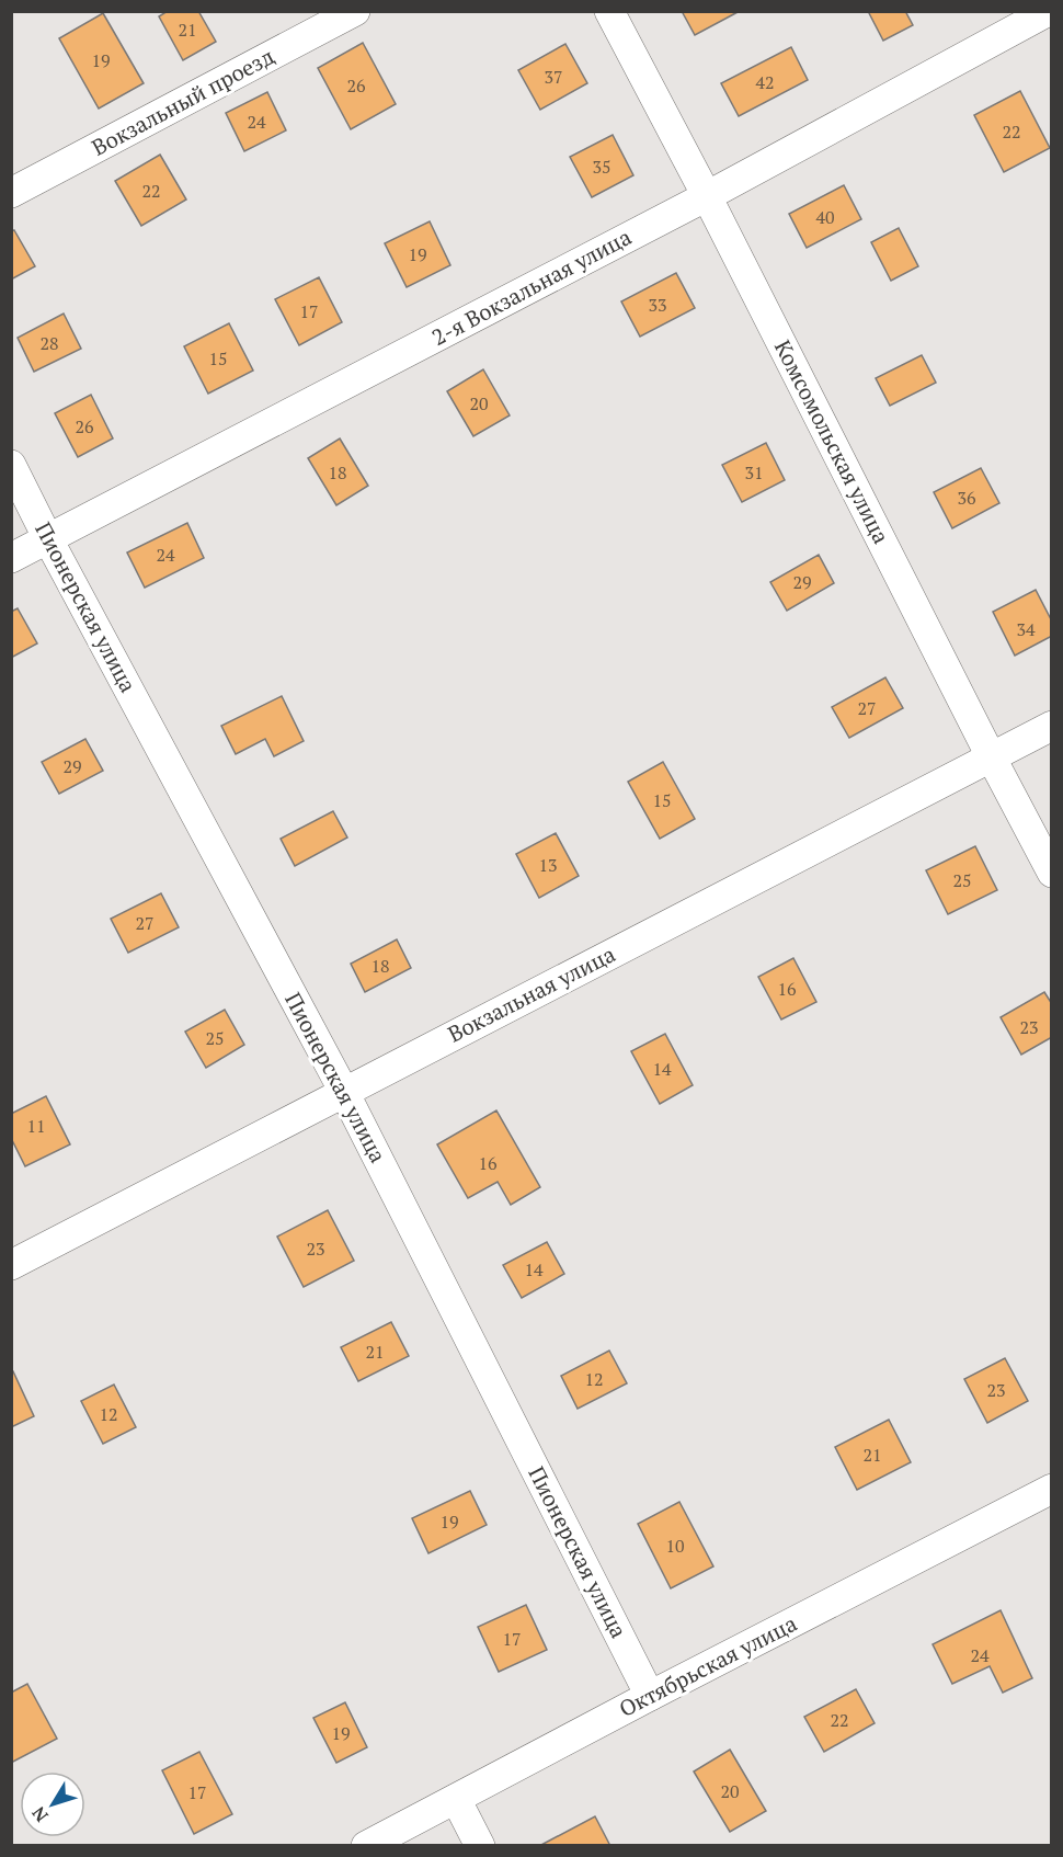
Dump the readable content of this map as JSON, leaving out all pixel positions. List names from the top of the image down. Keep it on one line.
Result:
{"streets":{"street":["Вокзальный проезд","2-я Вокзальная улица","Комсомольская улица","Пионерская улица","Вокзальная улица","Октябрьская улица"]},"crossings":[["2-я Вокзальная улица","Комсомольская улица"],["2-я Вокзальная улица","Пионерская улица"],["Комсомольская улица","Вокзальная улица"],["Пионерская улица","Вокзальная улица"],["Пионерская улица","Октябрьская улица"]],"house_numbers":["21","19","37","42","26","24","22","35","22","40","19","33","17","28","15","20","26","18","31","36","24","29","34","27","29","15","13","25","27","18","16","23","25","14","11","16","23","14","21","12","23","12","21","19","10","17","24","22","19","20","17"],"north":"bottom left"}
